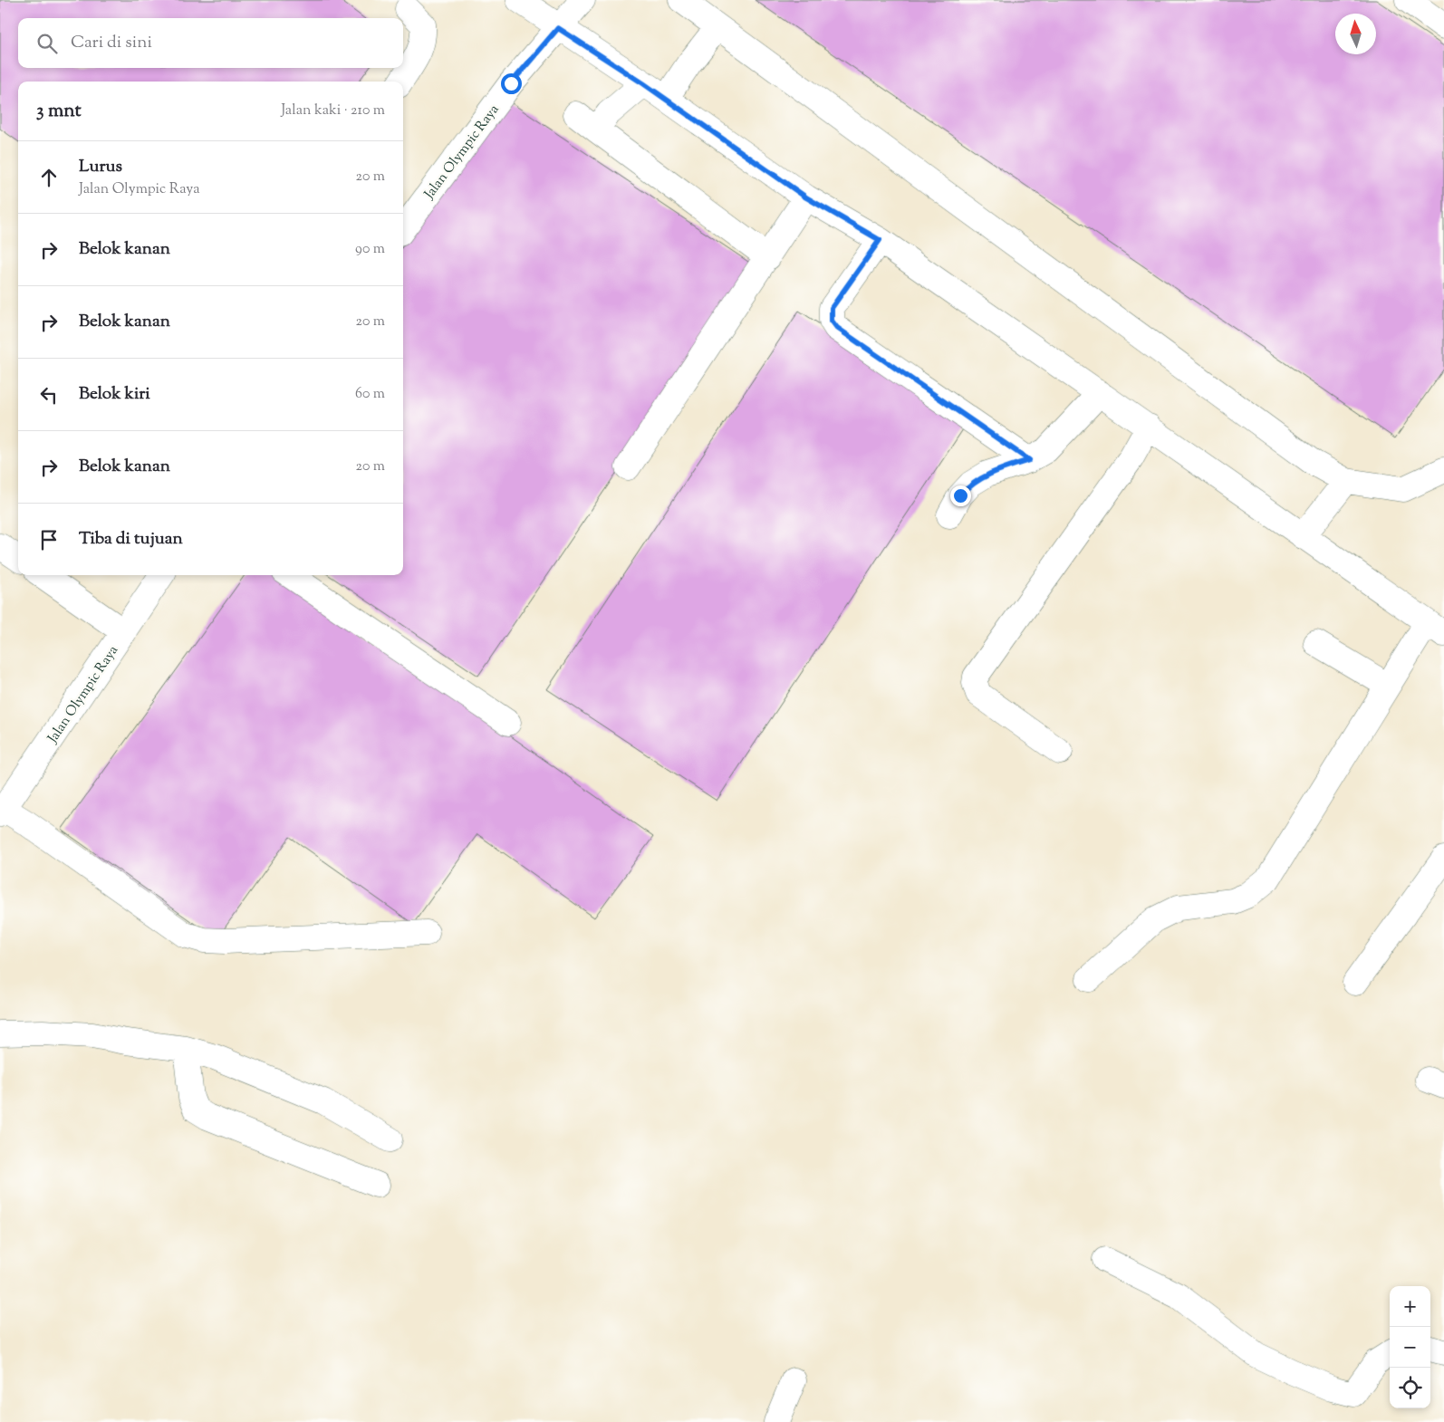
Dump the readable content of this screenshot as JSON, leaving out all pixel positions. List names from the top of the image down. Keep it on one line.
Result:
{"streets":{"street":["Jalan Olympic Raya"]},"north":"top","page":{"search":"Cari di sini","heading":["3 mnt","Jalan kaki · 210 m"],"list":[["Lurus","Jalan Olympic Raya","20 m"],["Belok kanan","90 m"],["Belok kanan","20 m"],["Belok kiri","60 m"],["Belok kanan","20 m"],"Tiba di tujuan"],"map_buttons":["+","−"]}}
